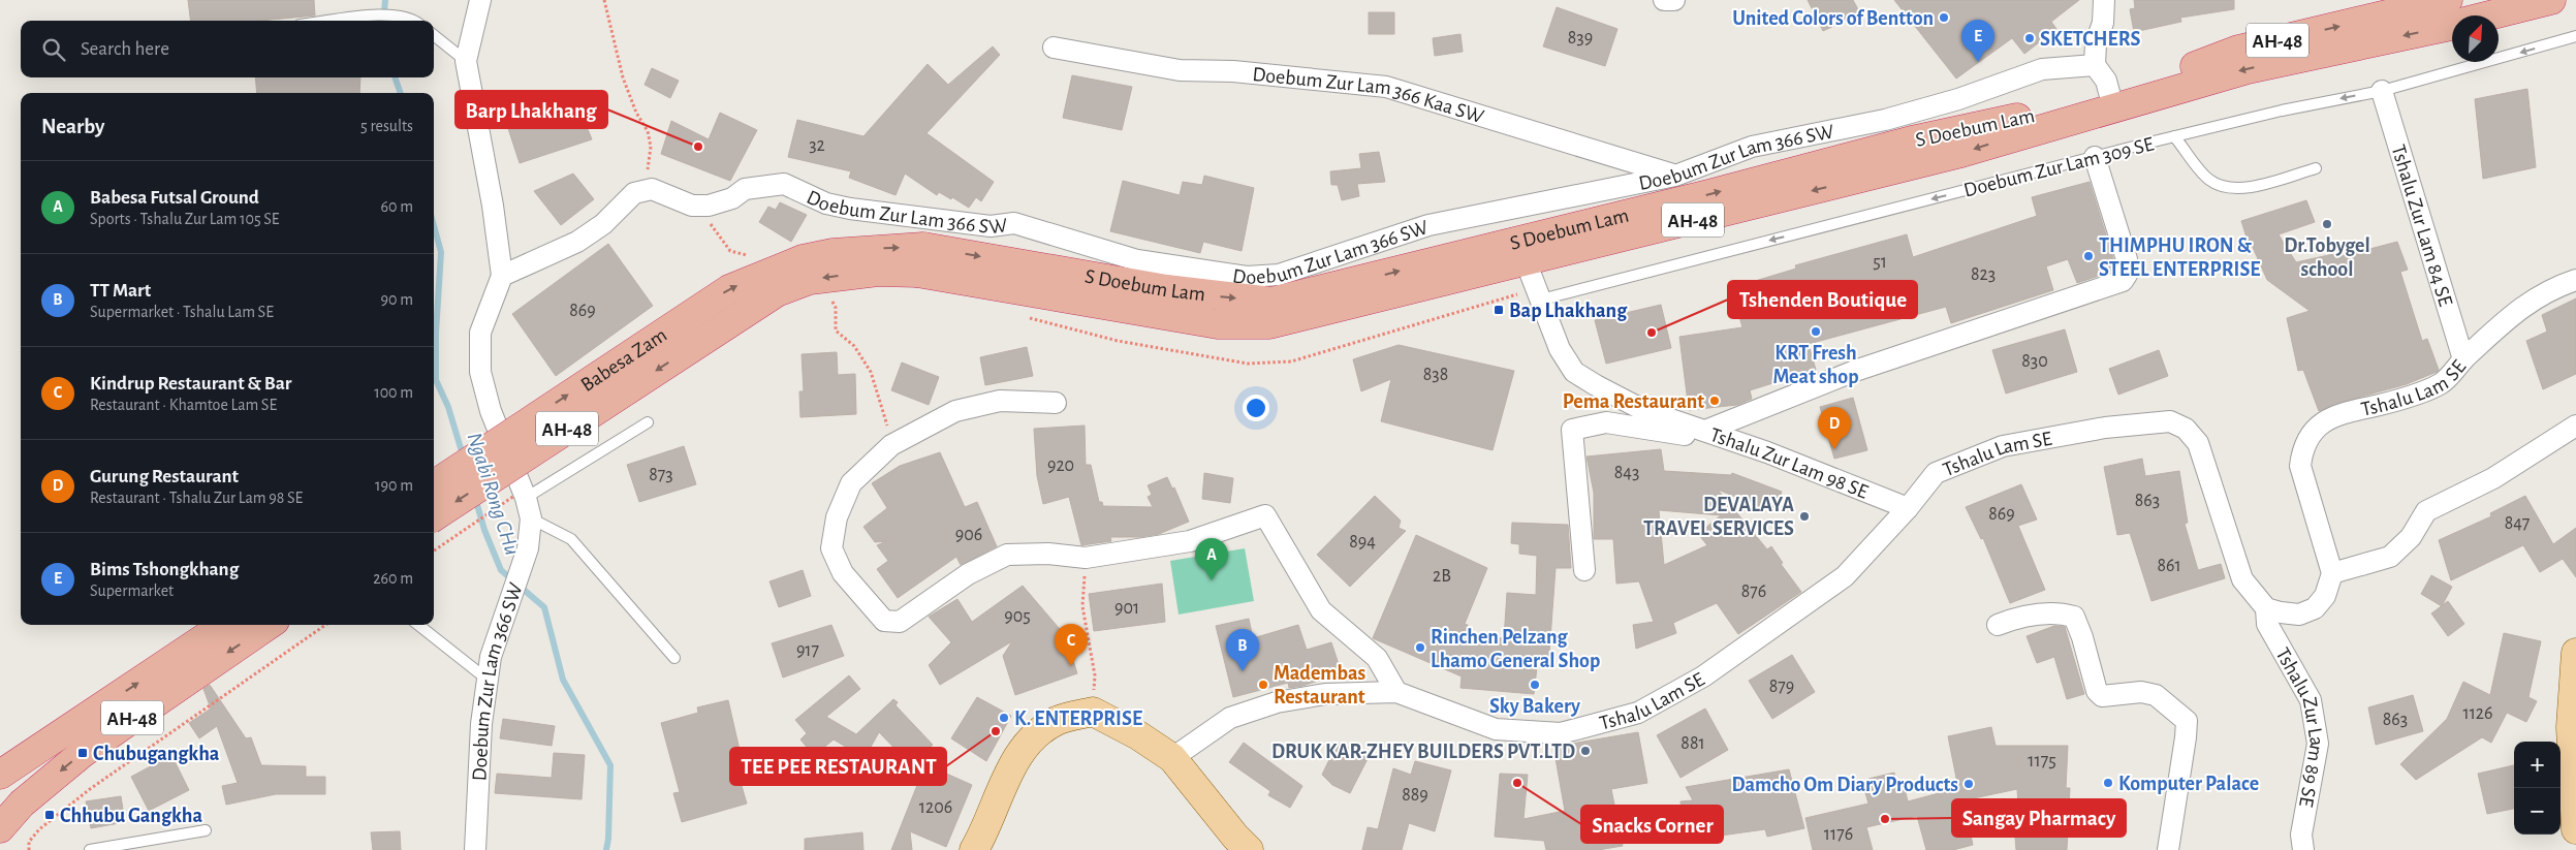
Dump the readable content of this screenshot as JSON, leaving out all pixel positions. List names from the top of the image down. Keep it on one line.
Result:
{"streets":{"highway":["AH-48","S Doebum Lam","Babesa Zam"],"street":["Doebum Zur Lam 366 Kaa SW","Doebum Zur Lam 366 SW","Tshalu Zur Lam 84 SE","Tshalu Lam SE","Tshalu Zur Lam 98 SE","Tshalu Zur Lam 89 SE"],"lane":["Doebum Zur Lam 309 SE"]},"crossings":[["Doebum Zur Lam 366 Kaa SW","Doebum Zur Lam 366 SW"],["S Doebum Lam","Babesa Zam"],["S Doebum Lam","Tshalu Zur Lam 98 SE"],["Doebum Zur Lam 309 SE","Tshalu Zur Lam 84 SE"],["Doebum Zur Lam 309 SE","Tshalu Zur Lam 98 SE"],["Tshalu Zur Lam 84 SE","Tshalu Lam SE"],["Tshalu Lam SE","Tshalu Zur Lam 98 SE"],["Tshalu Lam SE","Tshalu Zur Lam 89 SE"]],"one_way":["Doebum Zur Lam 309 SE"],"water":["Ngabi Rong CHu"],"places":{"other":["United Colors of Bentton","SKETCHERS","Barp Lhakhang","Dr.Tobygel school","THIMPHU IRON & STEEL ENTERPRISE","KRT Fresh Meat shop","Tshenden Boutique","Pema Restaurant","DEVALAYA TRAVEL SERVICES","Rinchen Pelzang Lhamo General Shop","Madembas Restaurant","Sky Bakery","K. ENTERPRISE","TEE PEE RESTAURANT","DRUK KAR-ZHEY BUILDERS PVT.LTD","Snacks Corner","Komputer Palace","Damcho Om Diary Products","Sangay Pharmacy"],"transit":["Bap Lhakhang","Chubugangkha","Chhubu Gangkha"]},"house_numbers":["839","32","51","823","869","830","838","920","843","873","863","869","847","906","894","861","2B","876","901","905","917","879","1126","863","881","1175","889","1206","1176"],"north":"top right","page":{"pins":["E","D","A","C","B"],"search":"Search here","heading":["Nearby","5 results"],"list":[{"mark":"A","name":"Babesa Futsal Ground","note":"Sports · Tshalu Zur Lam 105 SE","value":"60 m"},{"mark":"B","name":"TT Mart","note":"Supermarket · Tshalu Lam SE","value":"90 m"},{"mark":"C","name":"Kindrup Restaurant & Bar","note":"Restaurant · Khamtoe Lam SE","value":"100 m"},{"mark":"D","name":"Gurung Restaurant","note":"Restaurant · Tshalu Zur Lam 98 SE","value":"190 m"},{"mark":"E","name":"Bims Tshongkhang","note":"Supermarket","value":"260 m"}],"map_buttons":["+","−"]}}
